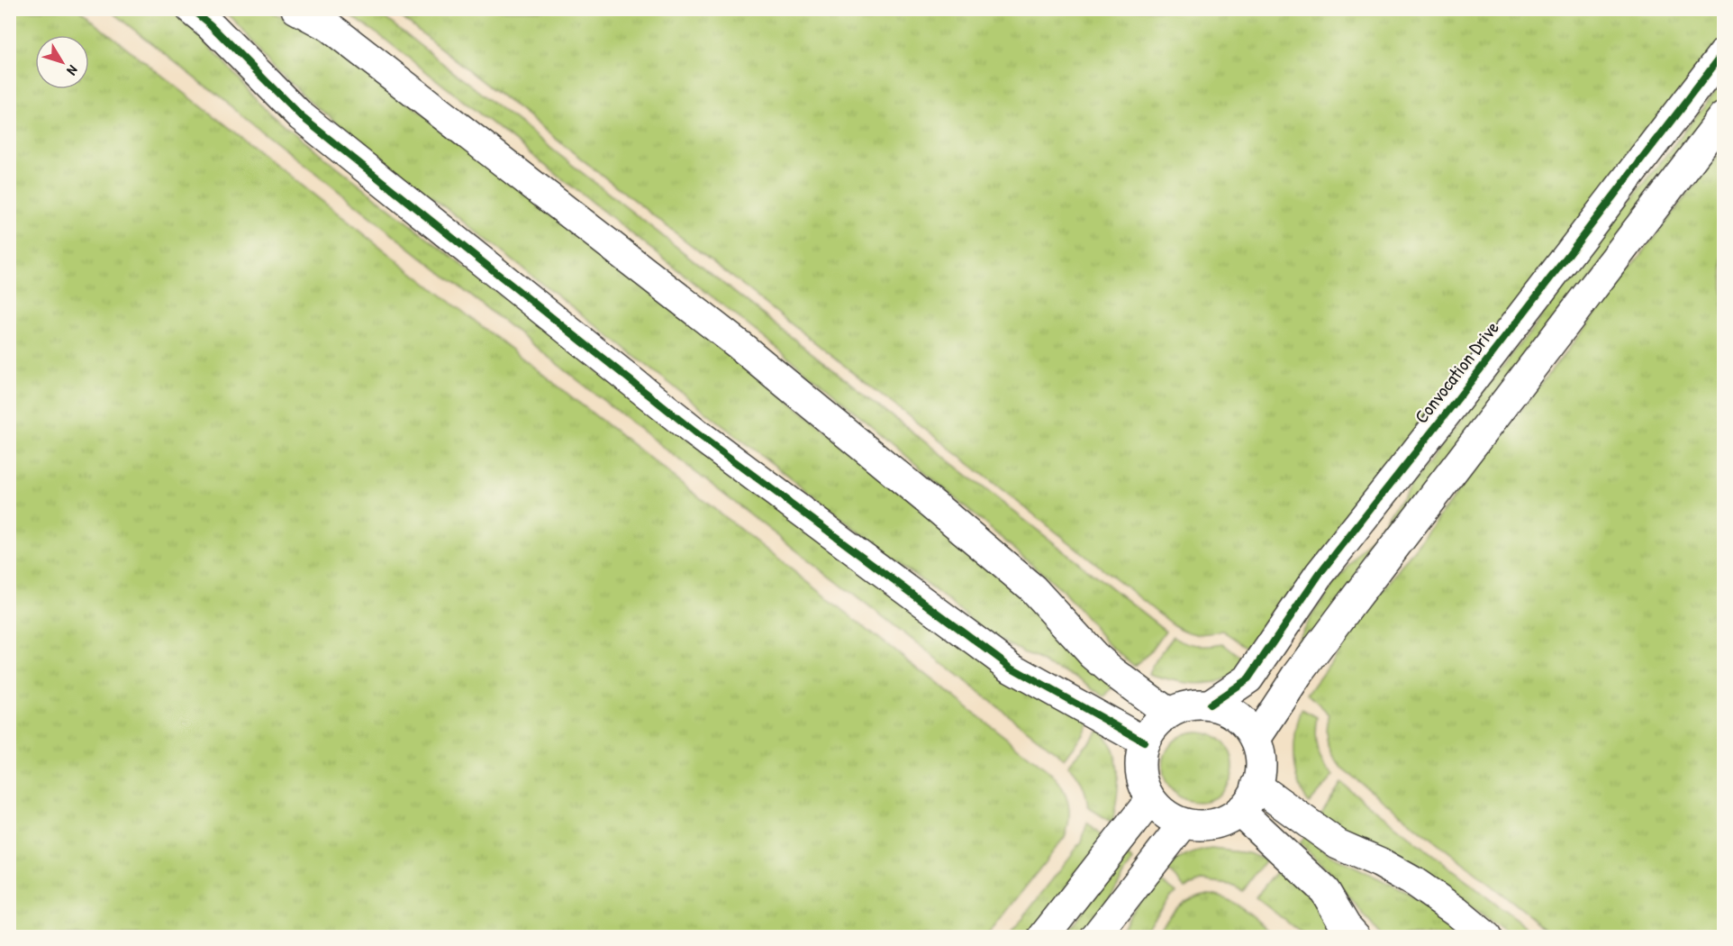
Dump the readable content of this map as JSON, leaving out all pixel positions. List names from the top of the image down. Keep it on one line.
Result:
{"streets":{"street":["Convocation Drive"]},"north":"bottom right"}
